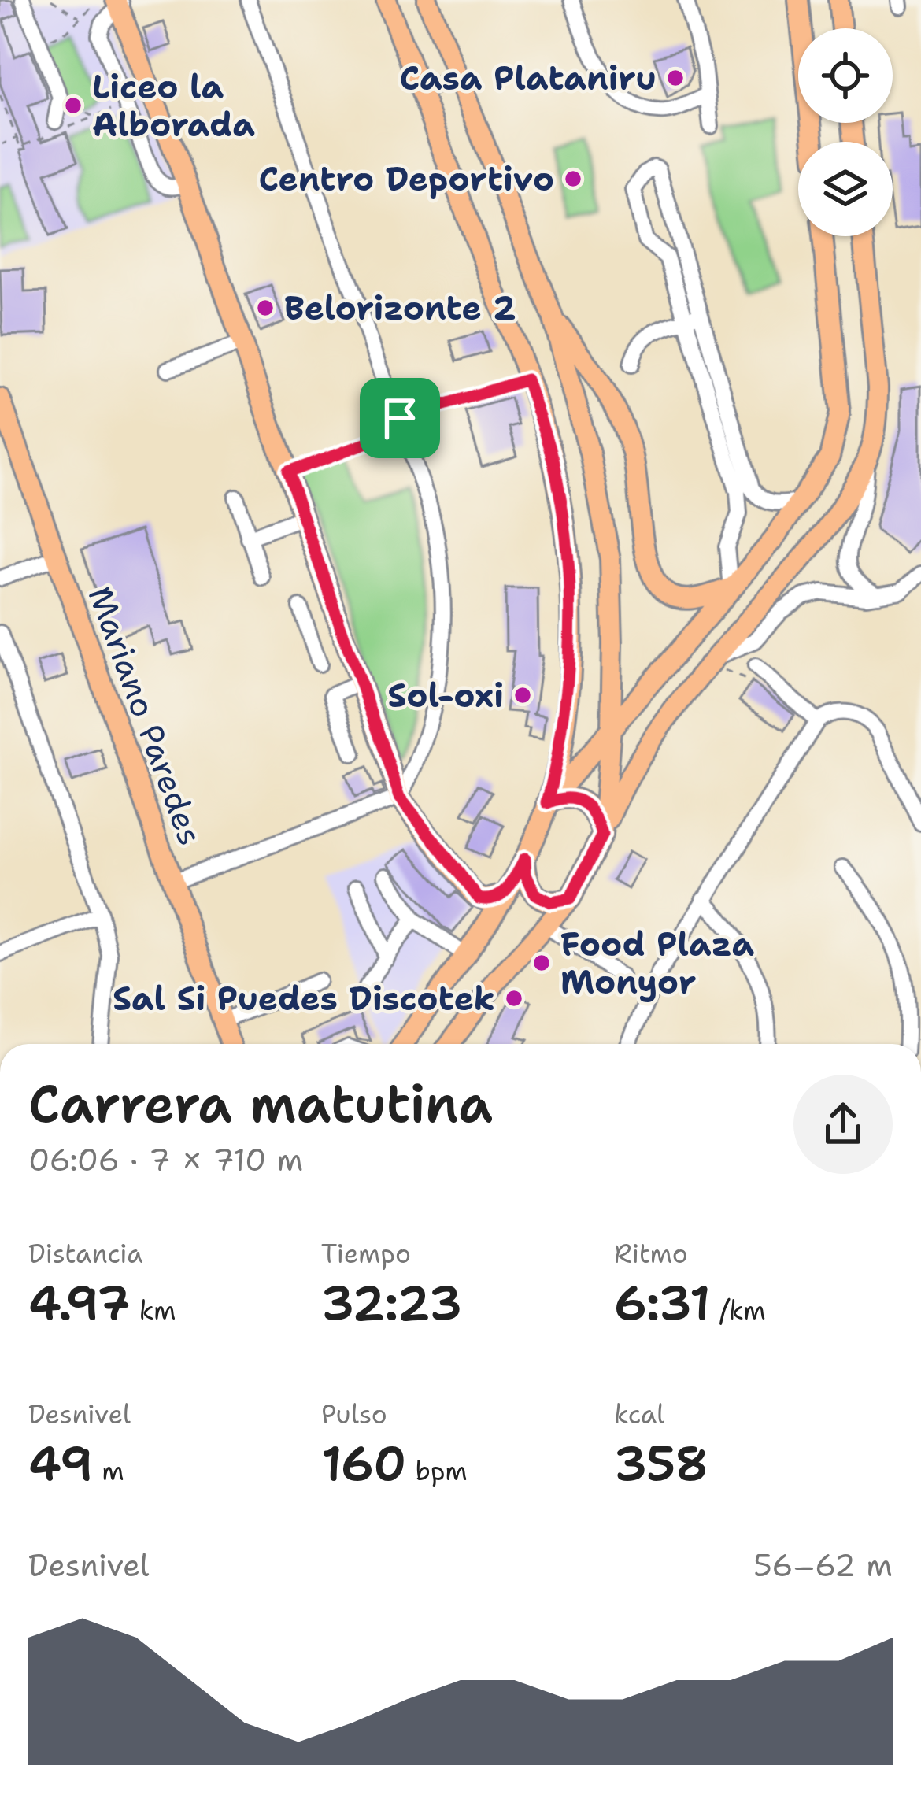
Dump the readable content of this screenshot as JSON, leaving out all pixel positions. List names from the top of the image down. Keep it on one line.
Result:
{"streets":{"main road":["Mariano Paredes"]},"places":["Casa Plataniru","Liceo la Alborada","Centro Deportivo","Belorizonte 2","Sol-oxi","Food Plaza Monyor","Sal Si Puedes Discotek"],"page":{"heading":["Carrera matutina","06:06 · 7 × 710 m"],"stats":[["Distancia","4.97 km"],["Tiempo","32:23"],["Ritmo","6:31 /km"],["Desnivel","49 m"],["Pulso","160 bpm"],["kcal","358"]],"chart":["Desnivel","56–62 m"]}}
